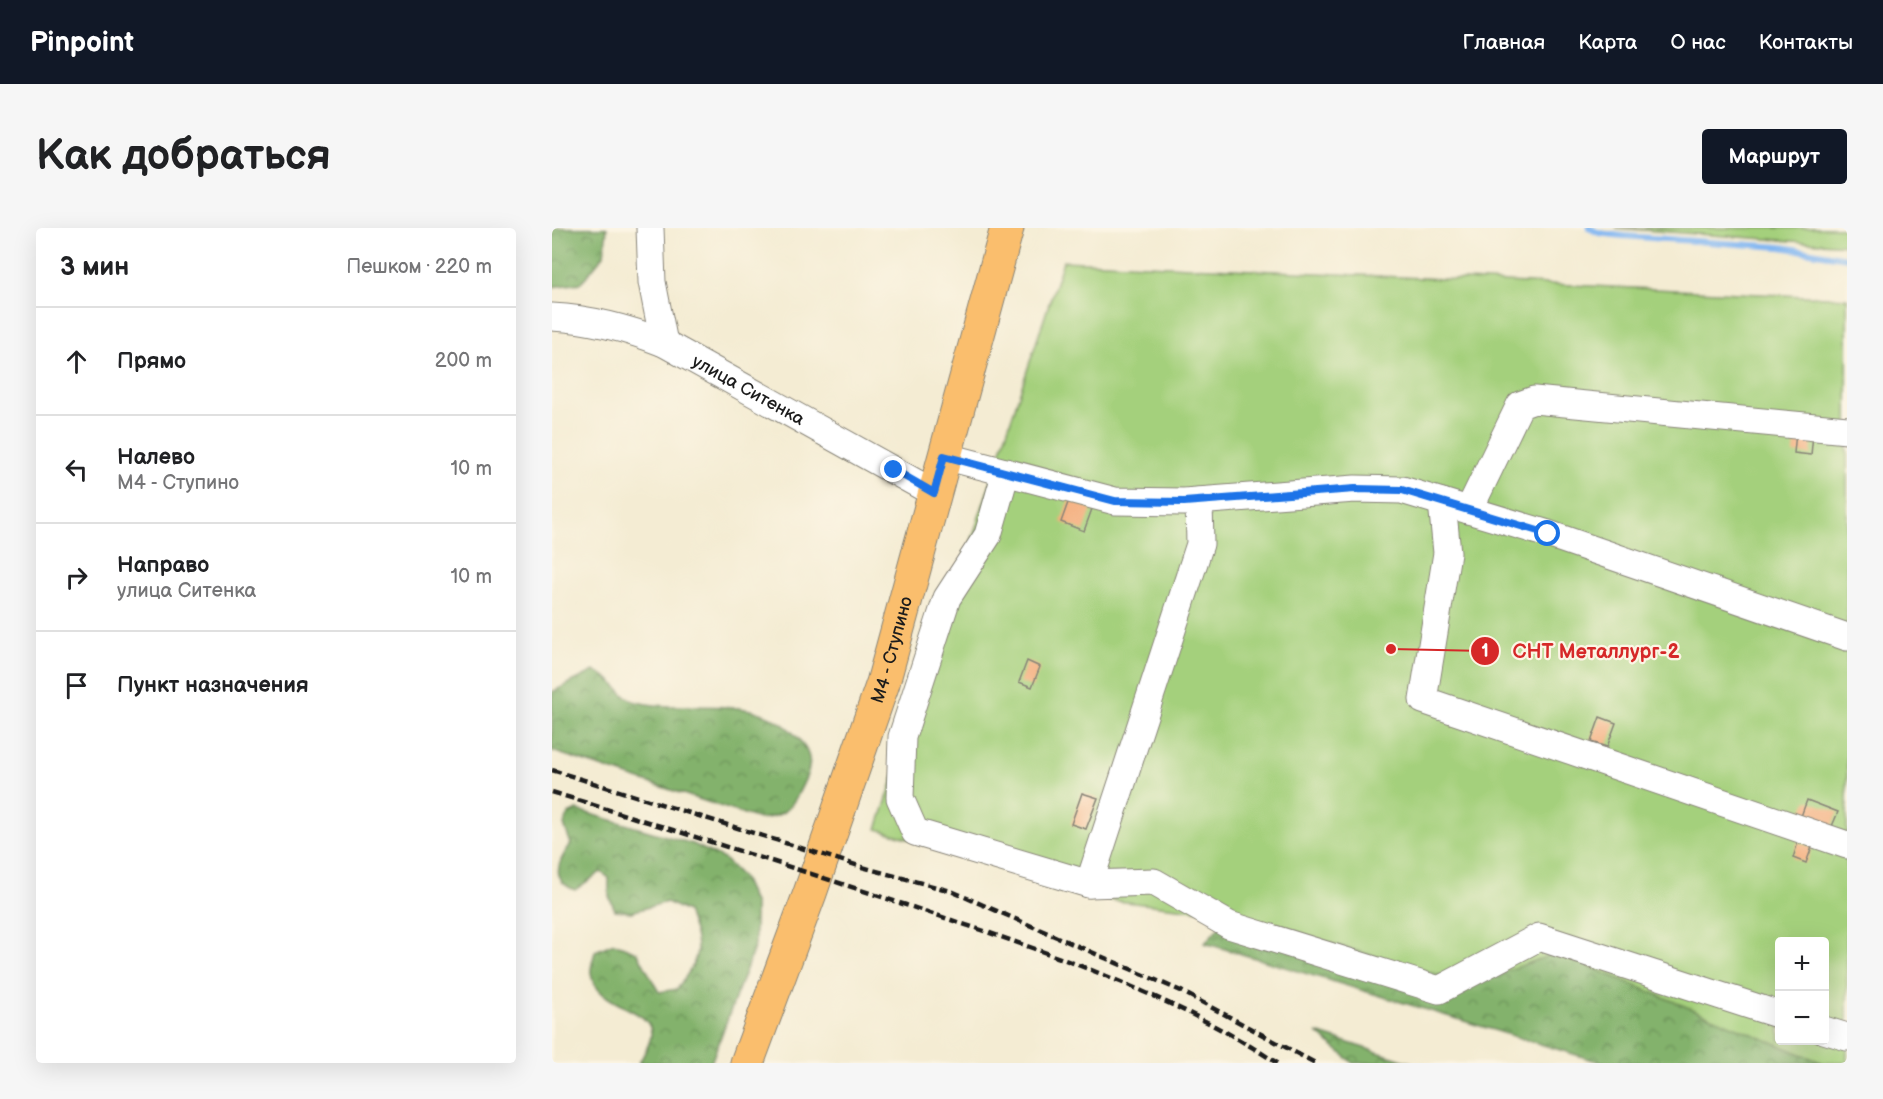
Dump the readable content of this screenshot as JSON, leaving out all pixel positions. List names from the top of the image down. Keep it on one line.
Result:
{"streets":{"main road":["М4 - Ступино"],"street":["улица Ситенка"]},"crossings":[["улица Ситенка","М4 - Ступино"]],"places":["СНТ Металлург-2"],"page":{"header":"Pinpoint","nav":["Главная","Карта","О нас","Контакты"],"buttons":"Маршрут","title":"Как добраться","heading":["3 мин","Пешком · 220 m"],"list":[["Прямо","200 m"],["Налево","М4 - Ступино","10 m"],["Направо","улица Ситенка","10 m"],"Пункт назначения"],"map_buttons":["+","−"]}}
